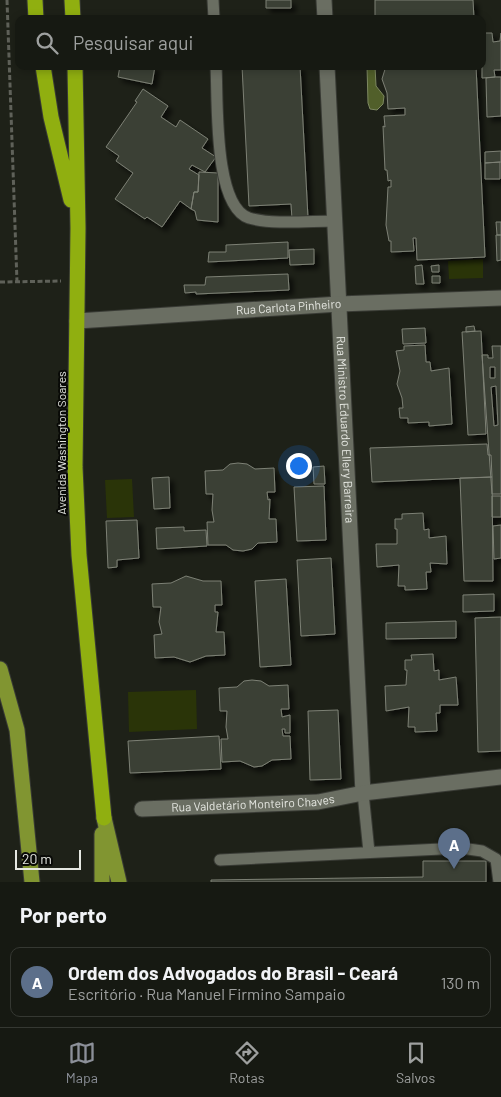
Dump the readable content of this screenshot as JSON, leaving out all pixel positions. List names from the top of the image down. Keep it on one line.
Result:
{"streets":{"highway":["Avenida Washington Soares"],"street":["Rua Carlota Pinheiro","Rua Ministro Eduardo Ellery Barreira","Rua Valdetário Monteiro Chaves"]},"crossings":[["Rua Carlota Pinheiro","Rua Ministro Eduardo Ellery Barreira"],["Rua Carlota Pinheiro","Avenida Washington Soares"],["Rua Ministro Eduardo Ellery Barreira","Rua Valdetário Monteiro Chaves"]],"scale_bar":"20 m","page":{"search":"Pesquisar aqui","pins":"A","scale":"20 m","heading":"Por perto","list":[{"mark":"A","name":"Ordem dos Advogados do Brasil - Ceará","note":"Escritório · Rua Manuel Firmino Sampaio","value":"130 m"}],"nav":["Mapa","Rotas","Salvos"]}}
